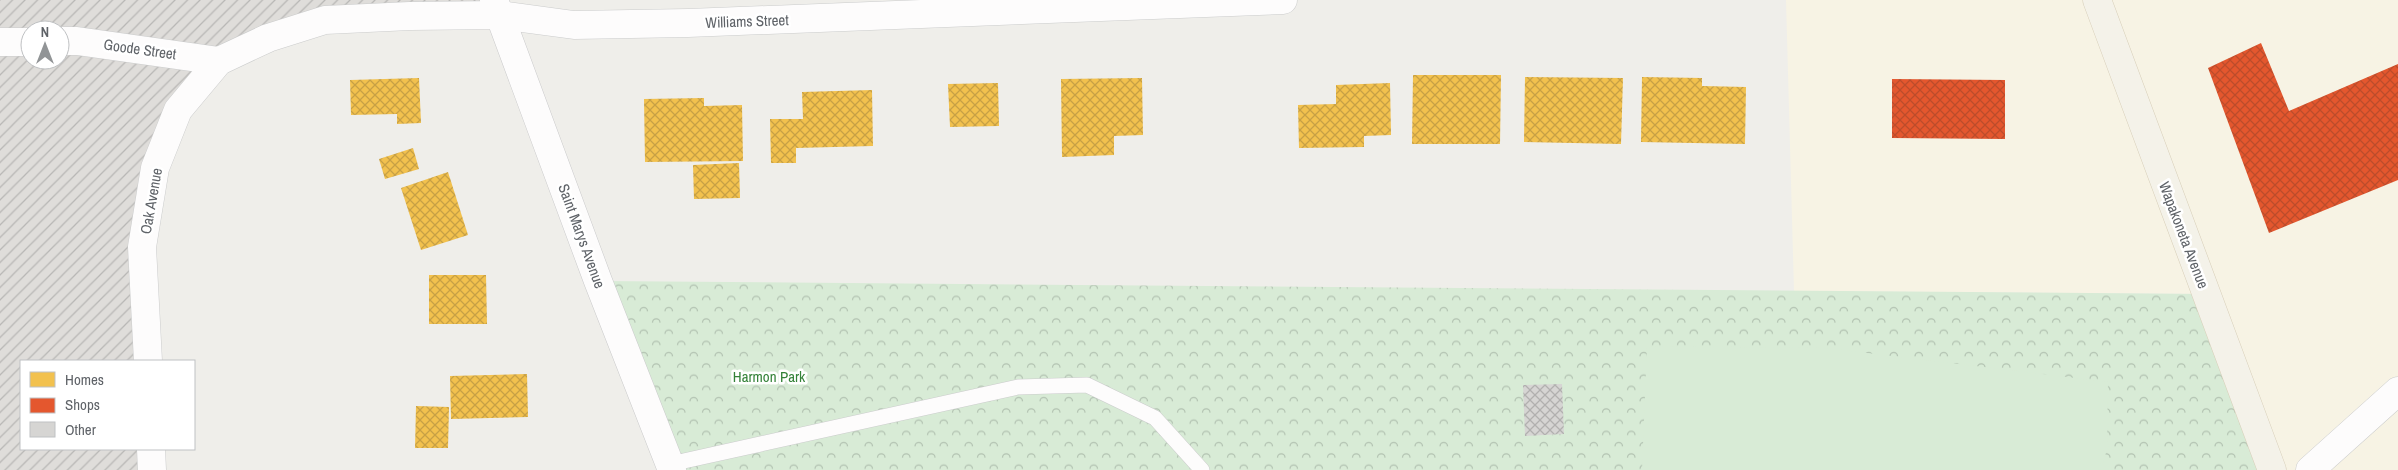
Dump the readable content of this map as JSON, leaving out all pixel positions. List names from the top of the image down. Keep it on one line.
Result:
{"streets":{"main road":["Wapakoneta Avenue"],"street":["Williams Street","Goode Street","Oak Avenue","Saint Marys Avenue"]},"crossings":[["Williams Street","Goode Street"],["Williams Street","Oak Avenue"],["Williams Street","Saint Marys Avenue"],["Goode Street","Oak Avenue"]],"parks":["Harmon Park"],"legend":["Homes","Shops","Other"],"north":"top"}
